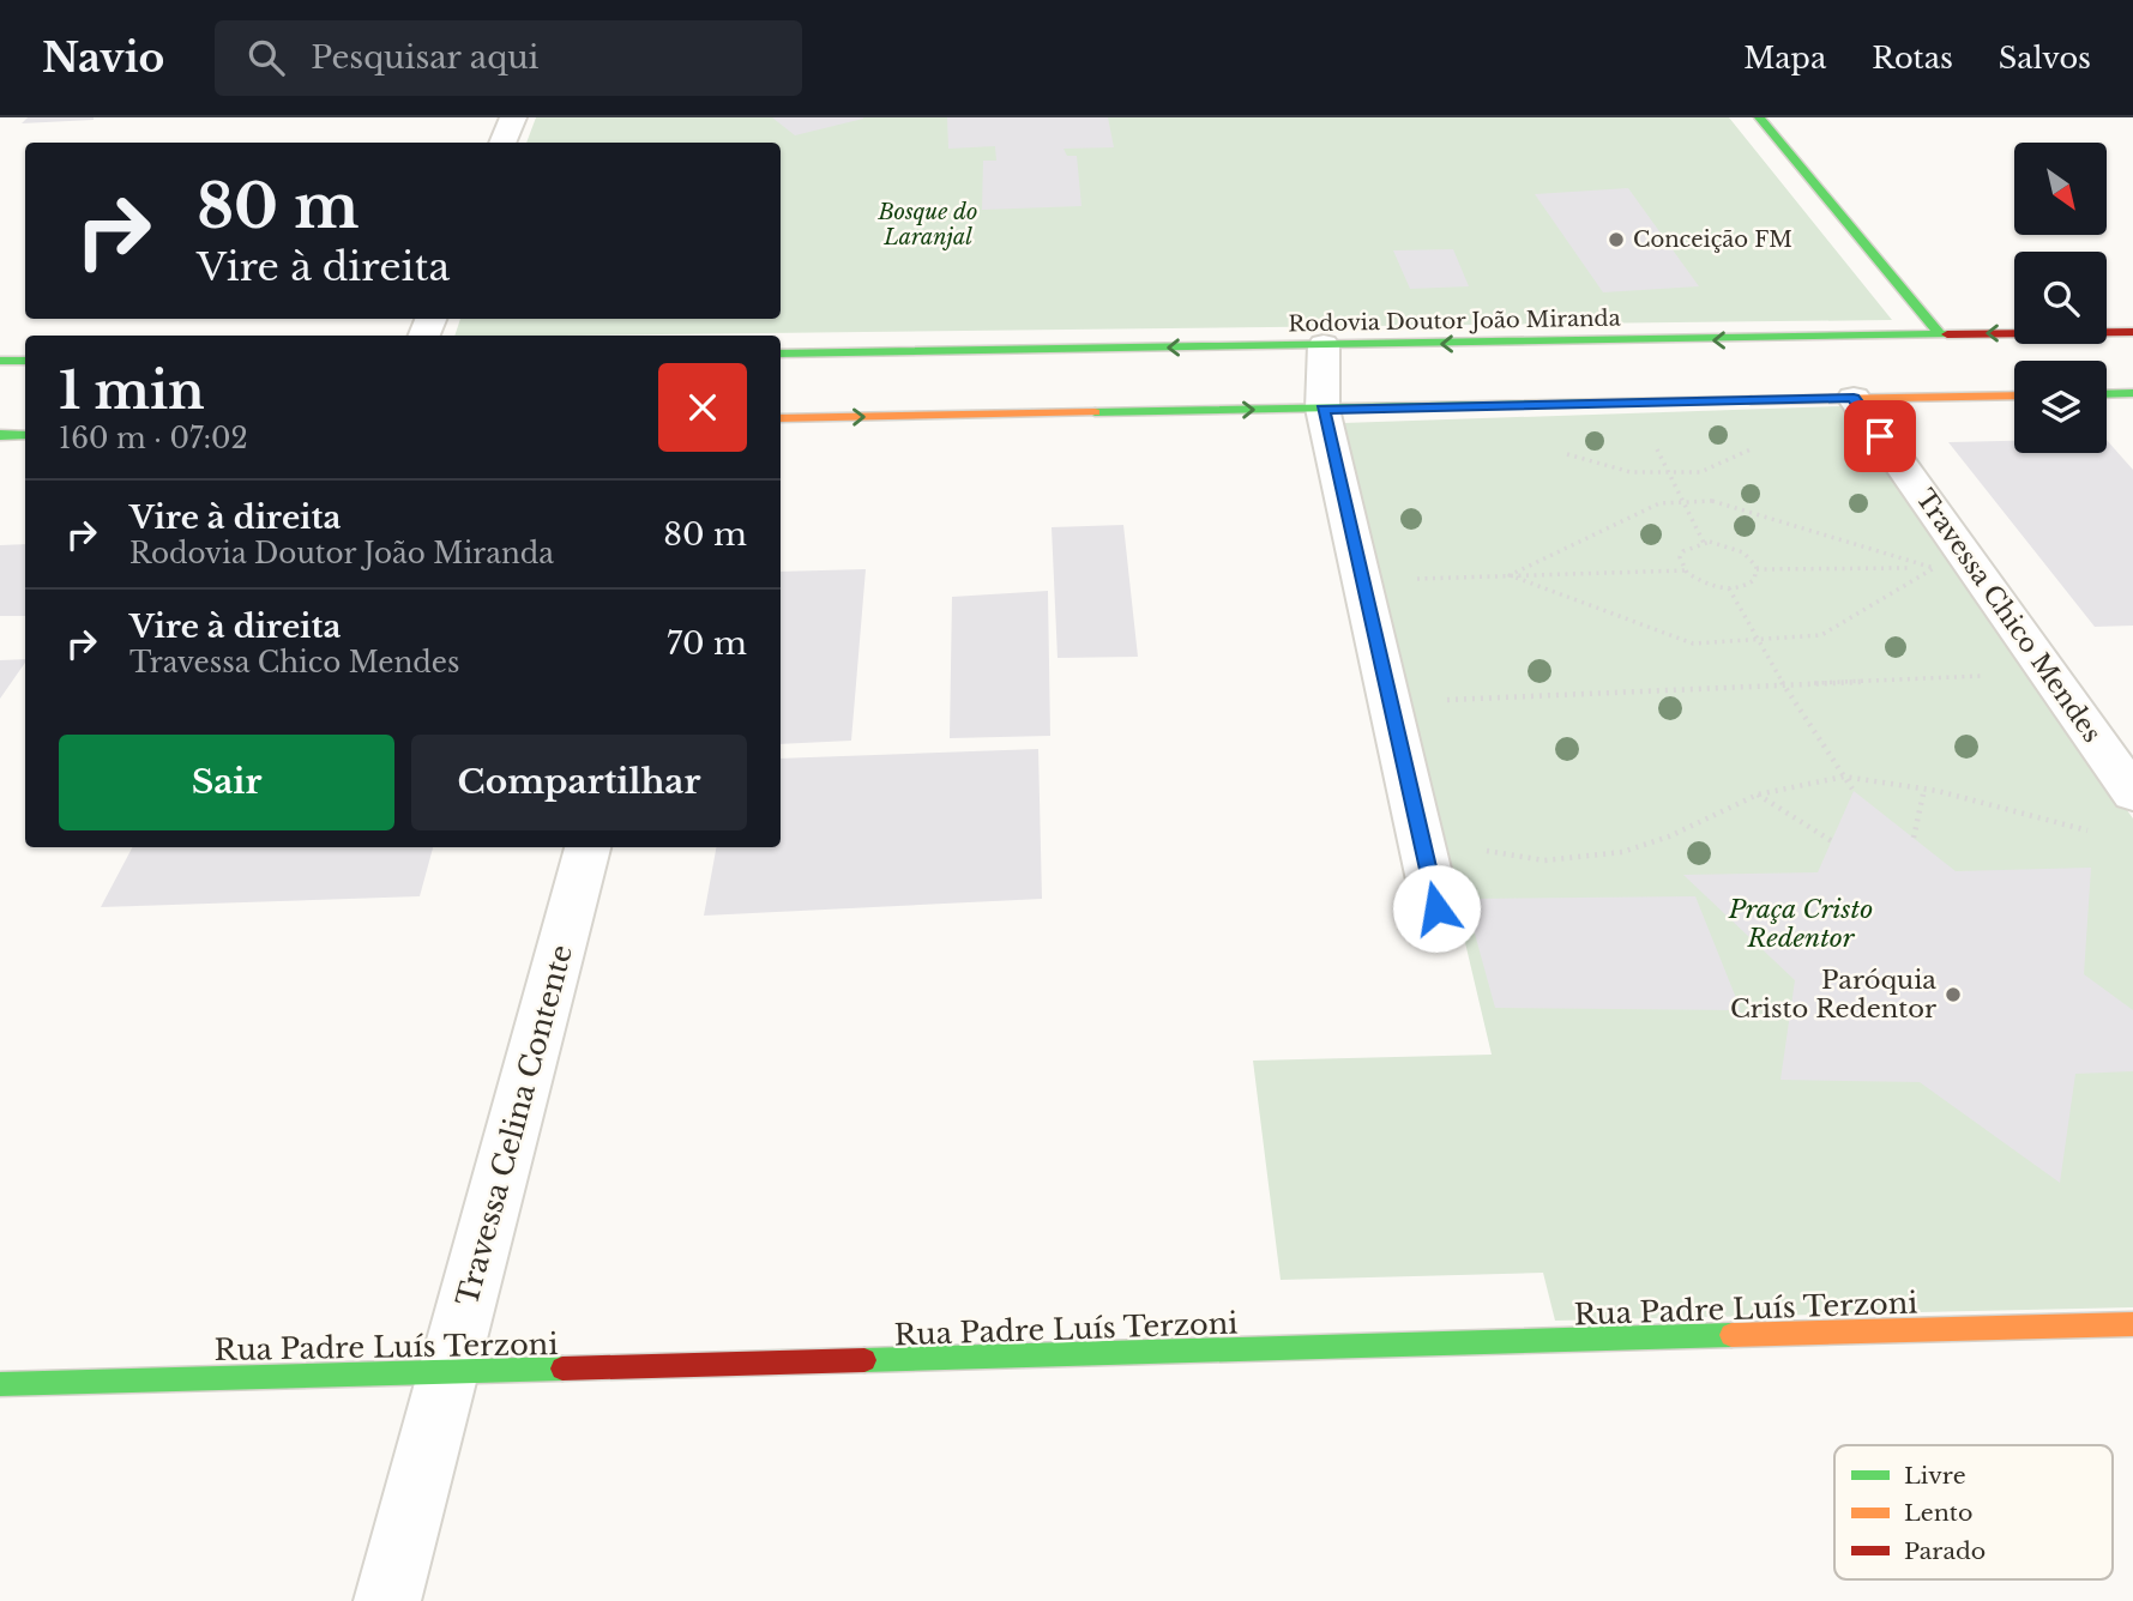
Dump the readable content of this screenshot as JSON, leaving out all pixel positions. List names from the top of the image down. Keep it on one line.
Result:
{"streets":{"main road":["Rodovia Doutor João Miranda","Rua Padre Luís Terzoni"],"street":["Travessa Chico Mendes","Travessa Celina Contente"]},"crossings":[["Travessa Celina Contente","Rua Padre Luís Terzoni"]],"parks":["Bosque do Laranjal","Praça Cristo Redentor"],"places":["Conceição FM","Paróquia Cristo Redentor"],"legend":["Livre","Lento","Parado"],"north":"bottom right","page":{"header":"Navio","search":"Pesquisar aqui","nav":["Mapa","Rotas","Salvos"],"turn":["80 m","Vire à direita"],"heading":["1 min","160 m · 07:02"],"list":[{"name":"Vire à direita","note":"Rodovia Doutor João Miranda","value":"80 m"},{"name":"Vire à direita","note":"Travessa Chico Mendes","value":"70 m"}],"buttons":["Sair","Compartilhar"]}}
